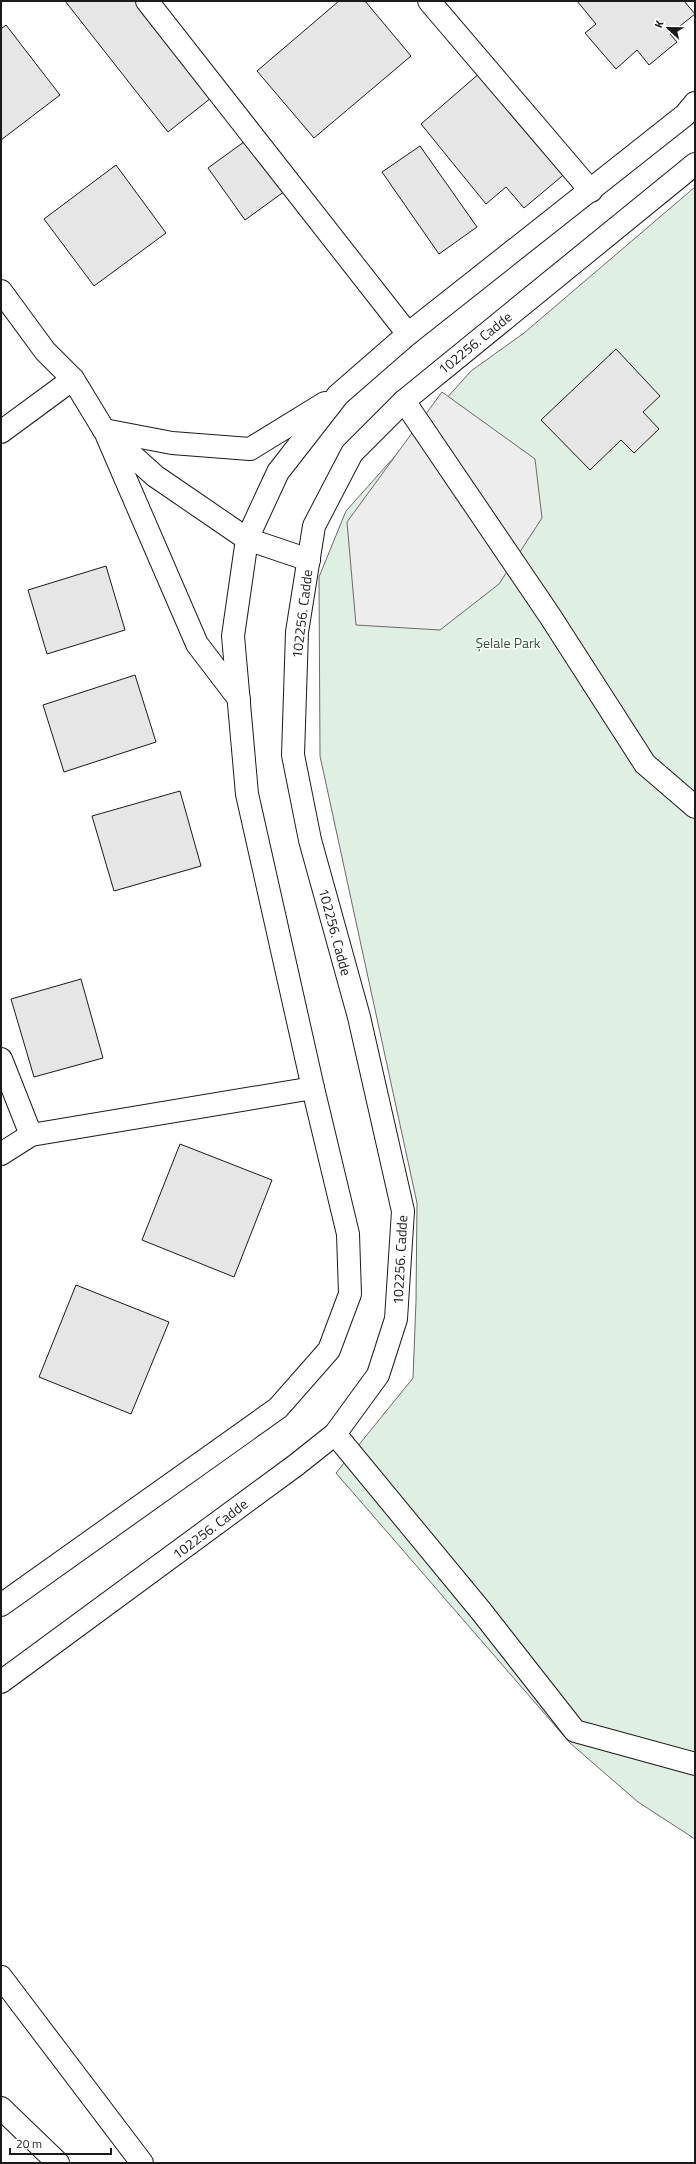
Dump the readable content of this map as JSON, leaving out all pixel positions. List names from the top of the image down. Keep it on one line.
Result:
{"streets":{"street":["102256. Cadde"]},"parks":["Şelale Park"],"scale_bar":"20 m","north":"left"}
